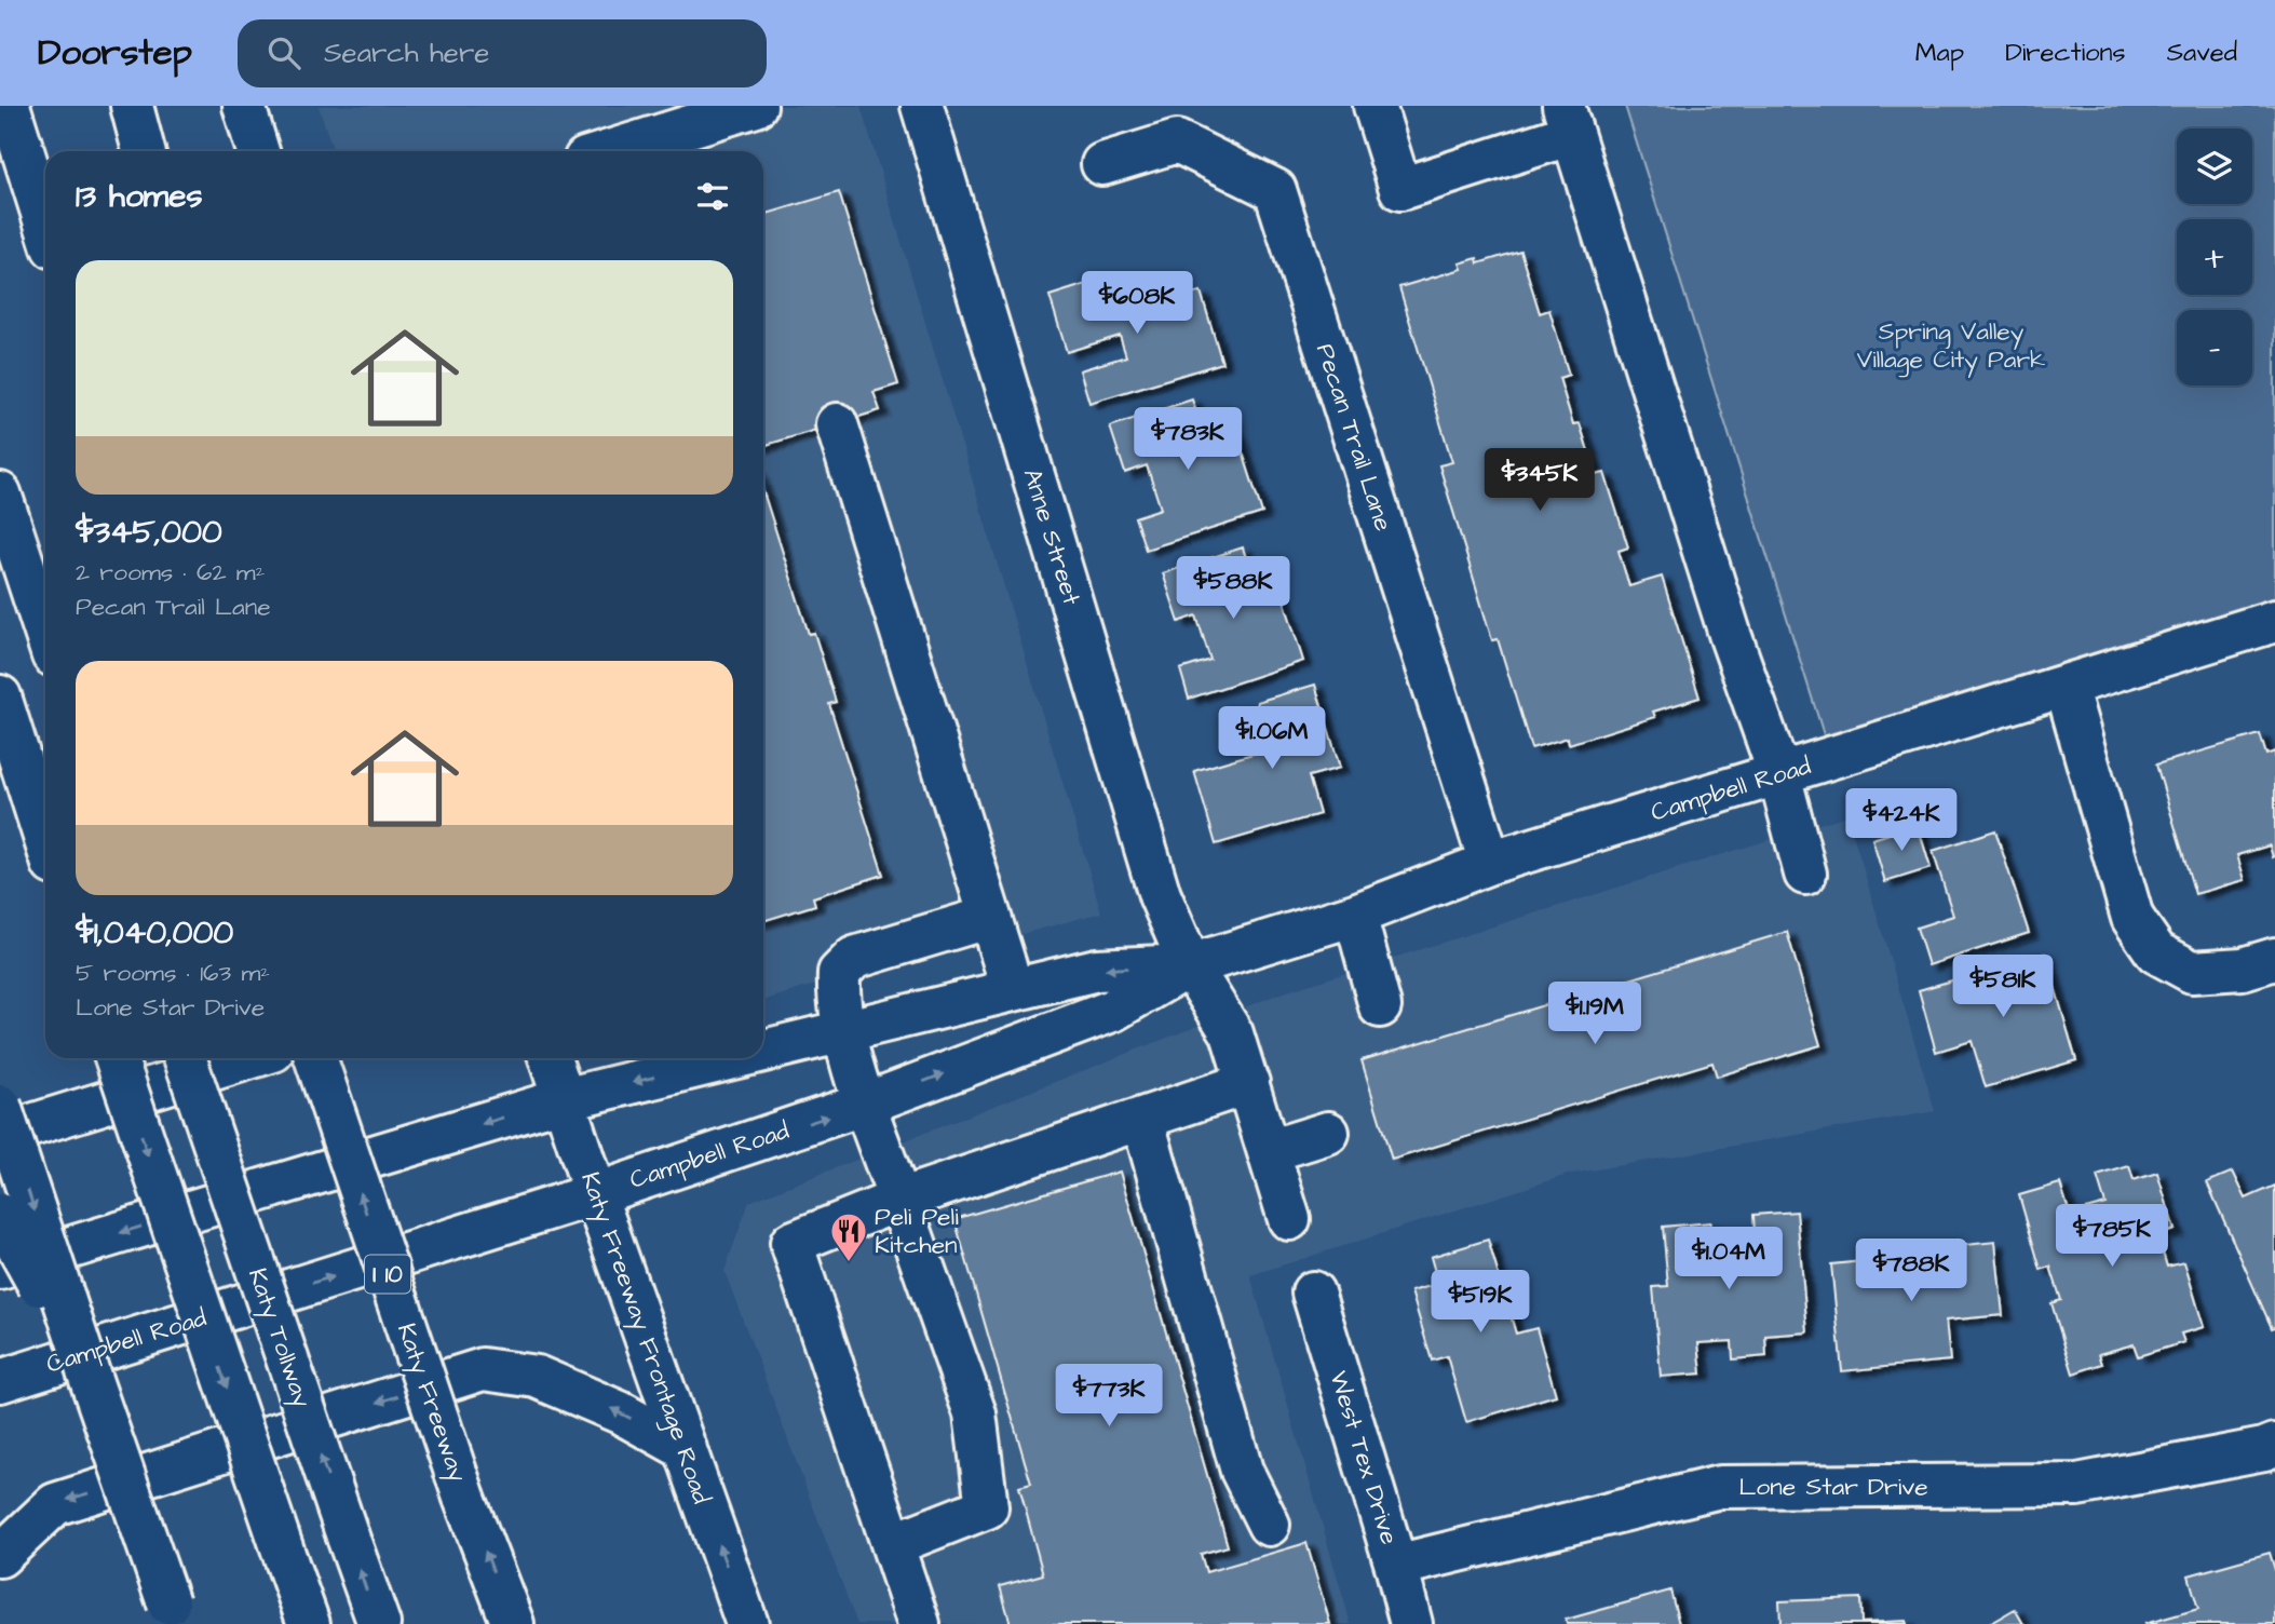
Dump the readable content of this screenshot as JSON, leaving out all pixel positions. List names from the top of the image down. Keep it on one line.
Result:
{"streets":{"main road":["Pecan Trail Lane","Anne Street","Campbell Road","I 10","Katy Tollway","Katy Freeway Frontage Road","Katy Freeway","West Tex Drive","Lone Star Drive"]},"crossings":[["Pecan Trail Lane","Campbell Road"],["Anne Street","Campbell Road"],["Campbell Road","Katy Freeway Frontage Road"],["West Tex Drive","Lone Star Drive"]],"parks":["Spring Valley Village City Park"],"places":{"restaurant":["Peli Peli Kitchen"]},"page":{"header":"Doorstep","search":"Search here","nav":["Map","Directions","Saved"],"map_buttons":["+","−"],"heading":"13 homes","list":[{"name":"$345,000","note":"2 rooms · 62 m² · Pecan Trail Lane"},{"name":"$1,040,000","note":"5 rooms · 163 m² · Lone Star Drive"}],"price":["$608K","$783K","$345K","$588K","$1.06M","$424K","$581K","$1.19M","$785K","$1.04M","$788K","$519K","$773K"]}}
